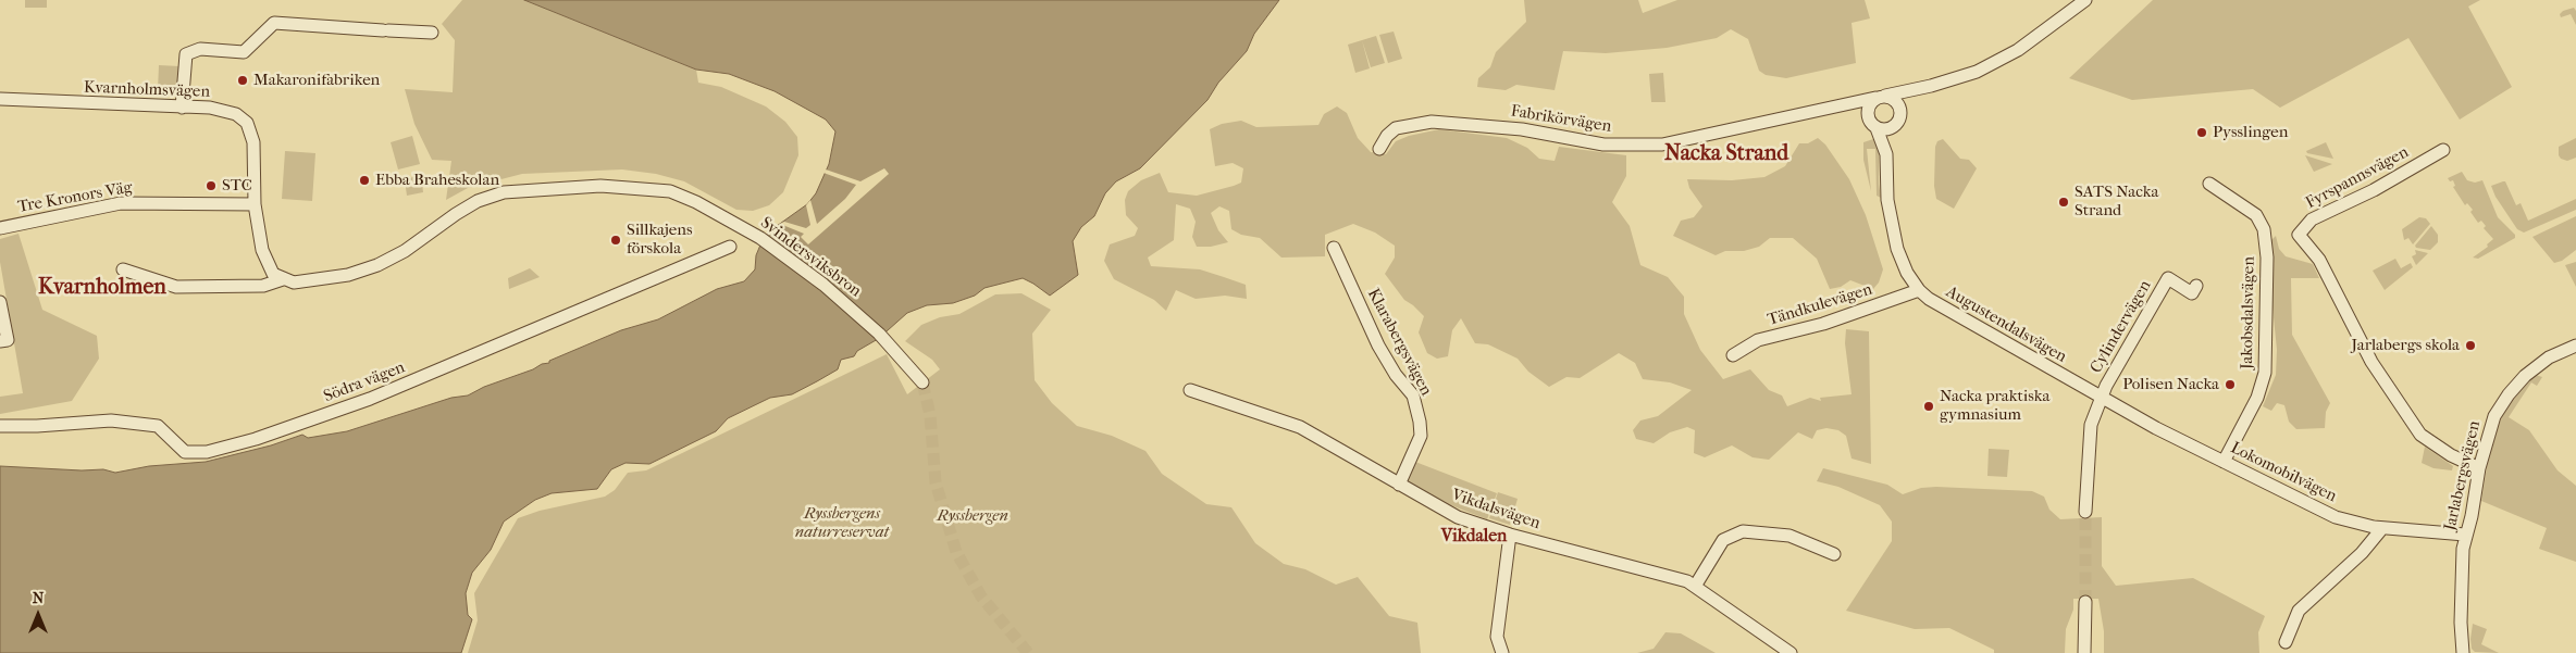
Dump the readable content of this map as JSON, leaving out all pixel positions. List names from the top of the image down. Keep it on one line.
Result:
{"streets":{"street":["Kvarnholmsvägen","Fabrikörvägen","Fyrspannsvägen","Tre Kronors Väg","Svindersviksbron","Tändkulevägen","Jakobsdalsvägen","Augustendalsvägen","Cylindervägen","Klarabergsvägen","Södra vägen","Lokomobilvägen","Jarlabergsvägen","Vikdalsvägen"]},"crossings":[["Kvarnholmsvägen","Tre Kronors Väg"],["Kvarnholmsvägen","Svindersviksbron"],["Fabrikörvägen","Augustendalsvägen"],["Fyrspannsvägen","Jarlabergsvägen"],["Tändkulevägen","Augustendalsvägen"],["Jakobsdalsvägen","Lokomobilvägen"],["Augustendalsvägen","Cylindervägen"],["Augustendalsvägen","Lokomobilvägen"],["Cylindervägen","Lokomobilvägen"],["Klarabergsvägen","Vikdalsvägen"],["Lokomobilvägen","Jarlabergsvägen"]],"districts":["Nacka Strand","Kvarnholmen","Vikdalen"],"parks":["Ryssbergens naturreservat","Ryssbergen"],"places":["Makaronifabriken","Pysslingen","Ebba Braheskolan","STC","SATS Nacka Strand","Sillkajens förskola","Jarlabergs skola","Polisen Nacka","Nacka praktiska gymnasium"],"north":"top"}
